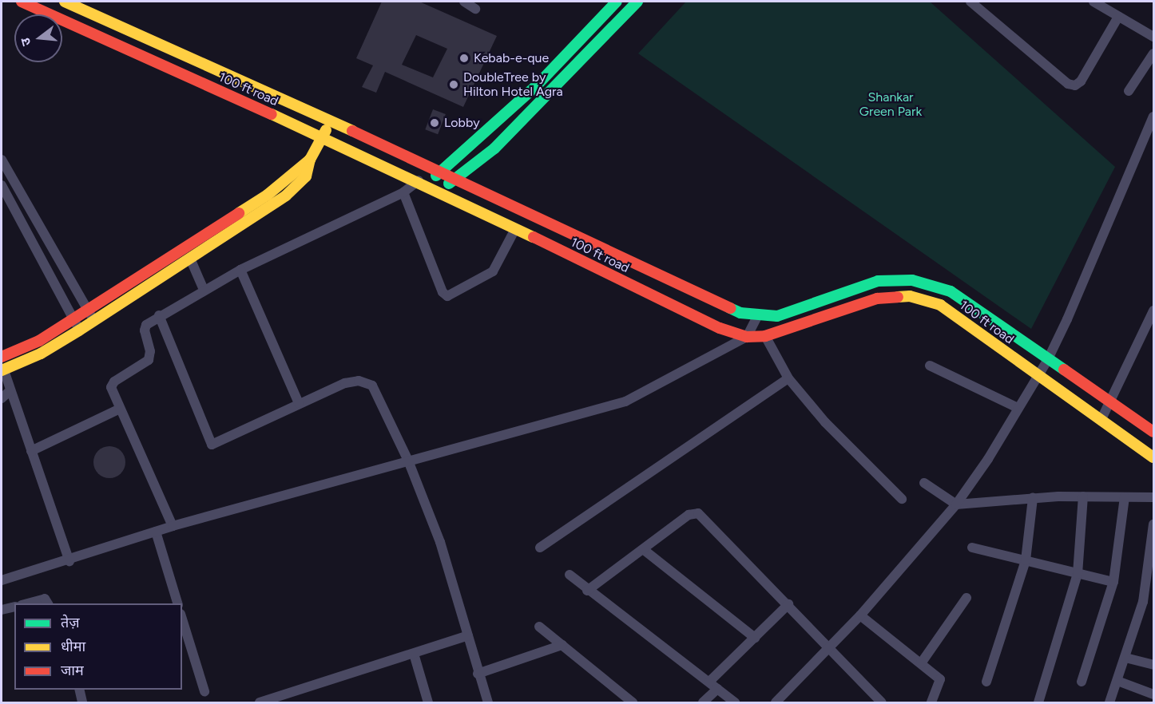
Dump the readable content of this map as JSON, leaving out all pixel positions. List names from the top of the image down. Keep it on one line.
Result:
{"streets":{"main road":["100 ft road"]},"parks":["Shankar Green Park"],"places":["Kebab-e-que","DoubleTree by Hilton Hotel Agra","Lobby"],"legend":["तेज़","धीमा","जाम"],"north":"left"}
